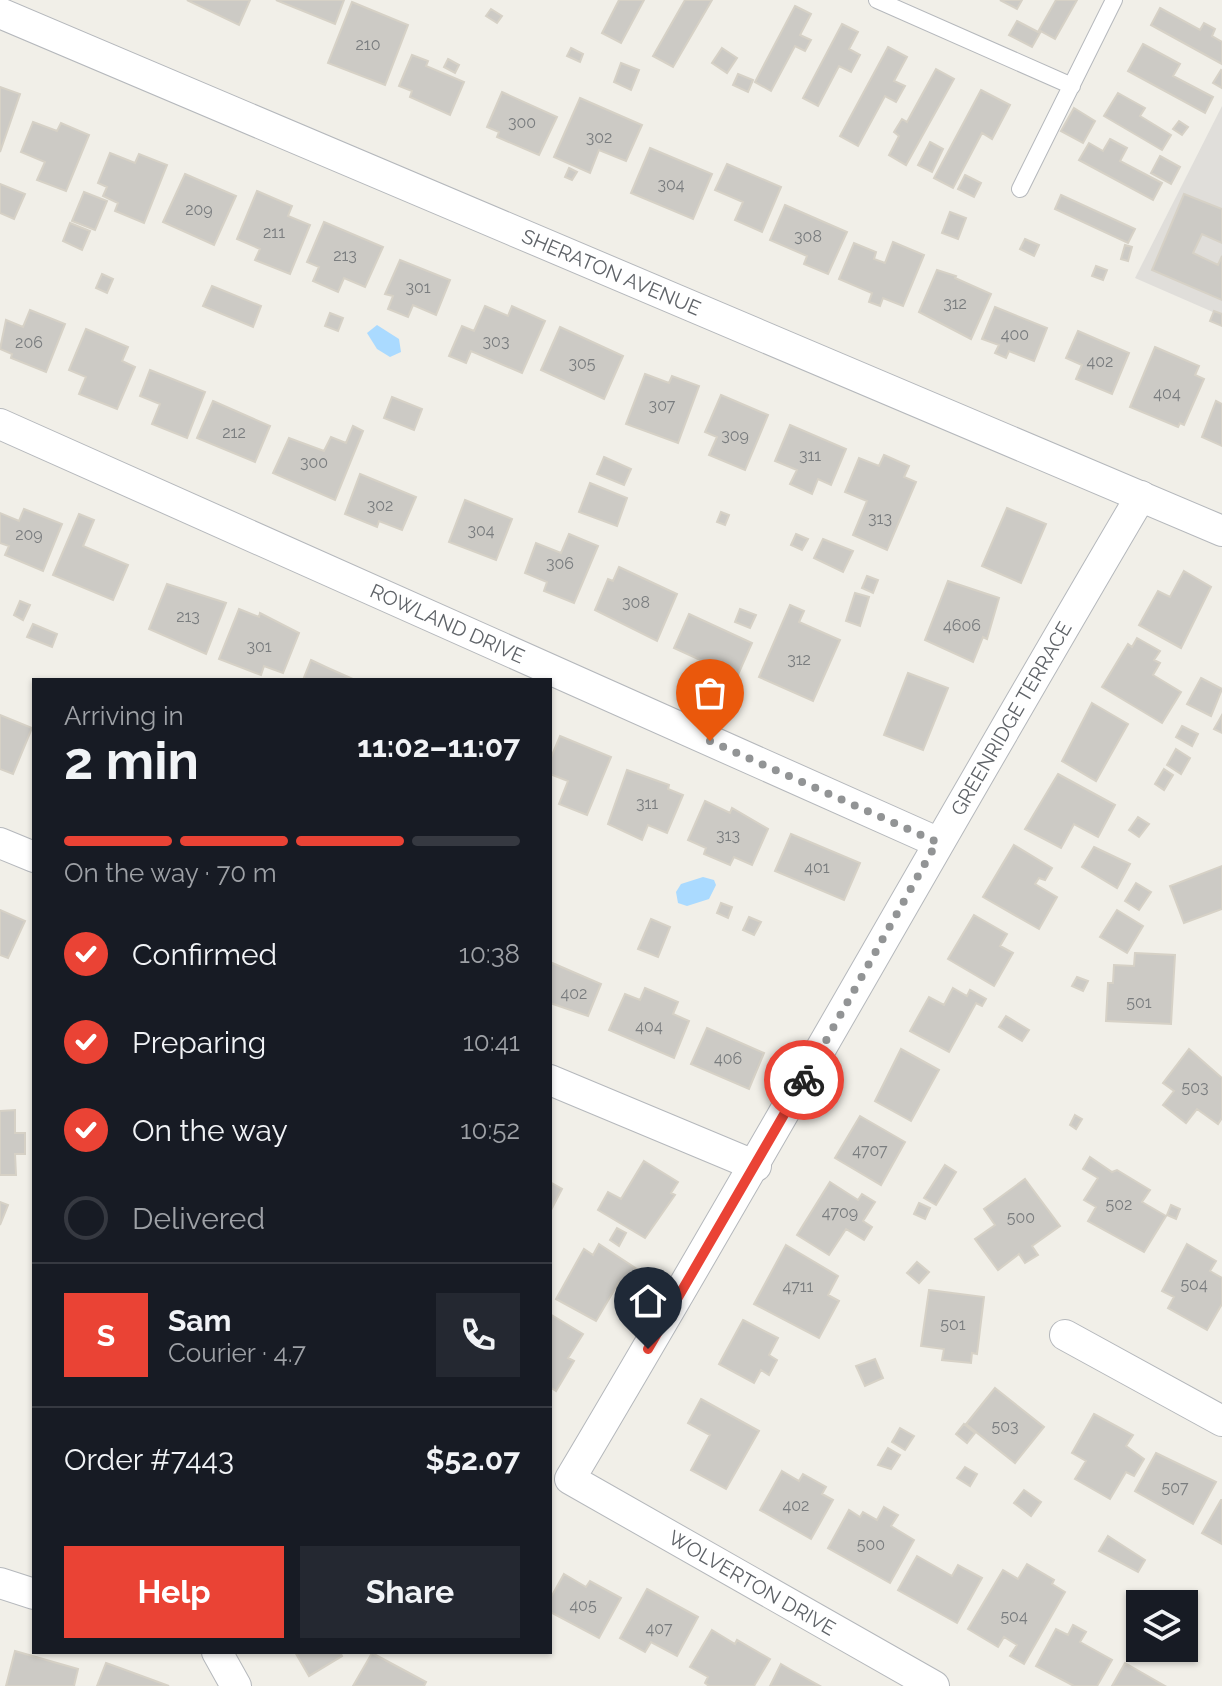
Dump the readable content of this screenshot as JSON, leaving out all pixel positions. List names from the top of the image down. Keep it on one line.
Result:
{"streets":{"street":["SHERATON AVENUE","ROWLAND DRIVE","GREENRIDGE TERRACE","WOLVERTON DRIVE"]},"crossings":[["SHERATON AVENUE","GREENRIDGE TERRACE"],["ROWLAND DRIVE","GREENRIDGE TERRACE"],["GREENRIDGE TERRACE","WOLVERTON DRIVE"]],"house_numbers":["210","300","302","304","209","211","308","213","301","312","400","303","206","402","305","404","307","212","309","311","300","302","313","304","209","306","308","213","4606","301","312","311","313","401","402","501","404","406","503","4707","502","4709","500","504","4711","501","503","507","402","500","405","504","407"],"page":{"heading":["2 min","Arriving in","11:02–11:07"],"panel":["Sam","Courier · 4.7","Order #7443","$52.07"],"bar":"On the way · 70 m","list":[["Confirmed","10:38"],["Preparing","10:41"],["On the way","10:52"],"Delivered"],"round":"S","buttons":["Help","Share"]}}
